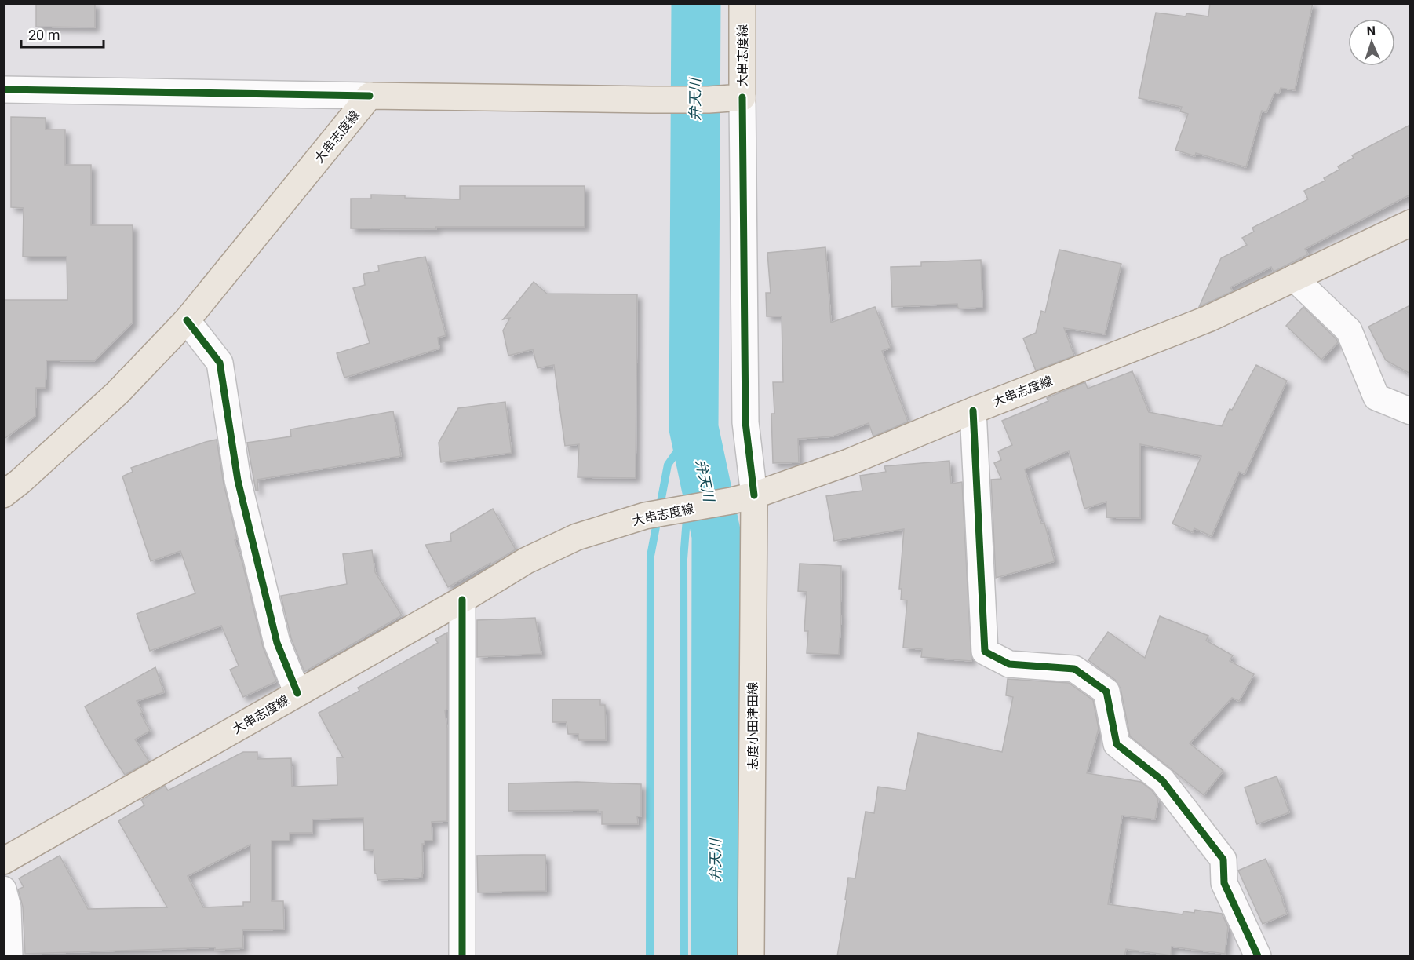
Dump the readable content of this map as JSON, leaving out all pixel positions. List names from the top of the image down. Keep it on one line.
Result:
{"streets":{"main road":["大串志度線","志度小田津田線"]},"crossings":[["大串志度線","志度小田津田線"]],"water":["弁天川"],"scale_bar":"20 m","north":"top"}
